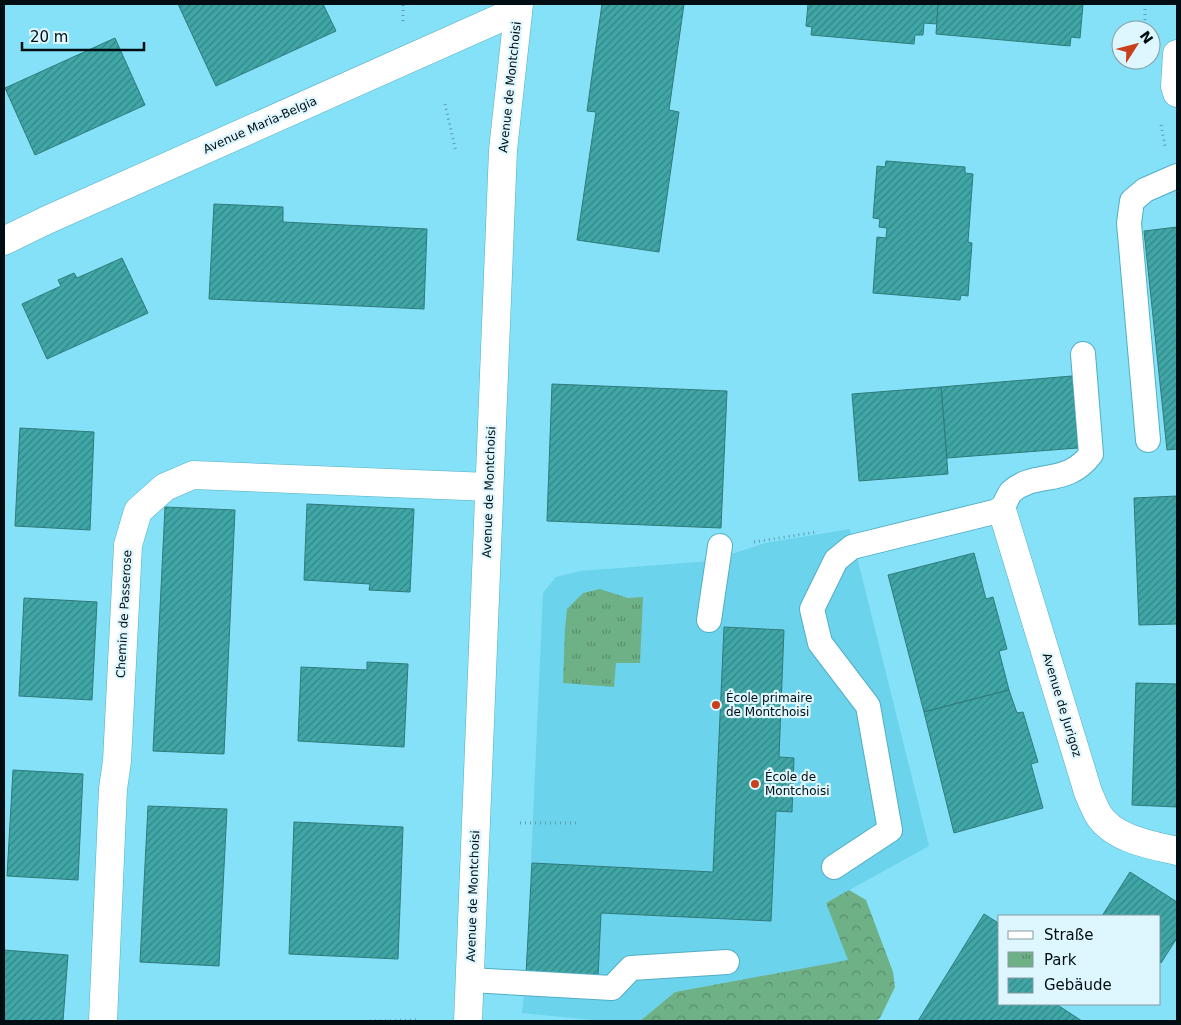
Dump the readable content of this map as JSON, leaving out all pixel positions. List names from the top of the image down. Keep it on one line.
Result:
{"streets":{"street":["Avenue de Montchoisi","Avenue Maria-Belgia","Chemin de Passerose","Avenue de Jurigoz"]},"crossings":[["Avenue de Montchoisi","Avenue Maria-Belgia"],["Avenue de Montchoisi","Chemin de Passerose"]],"places":["École primaire de Montchoisi","École de Montchoisi"],"legend":["Straße","Park","Gebäude"],"scale_bar":"20 m","north":"top right"}
